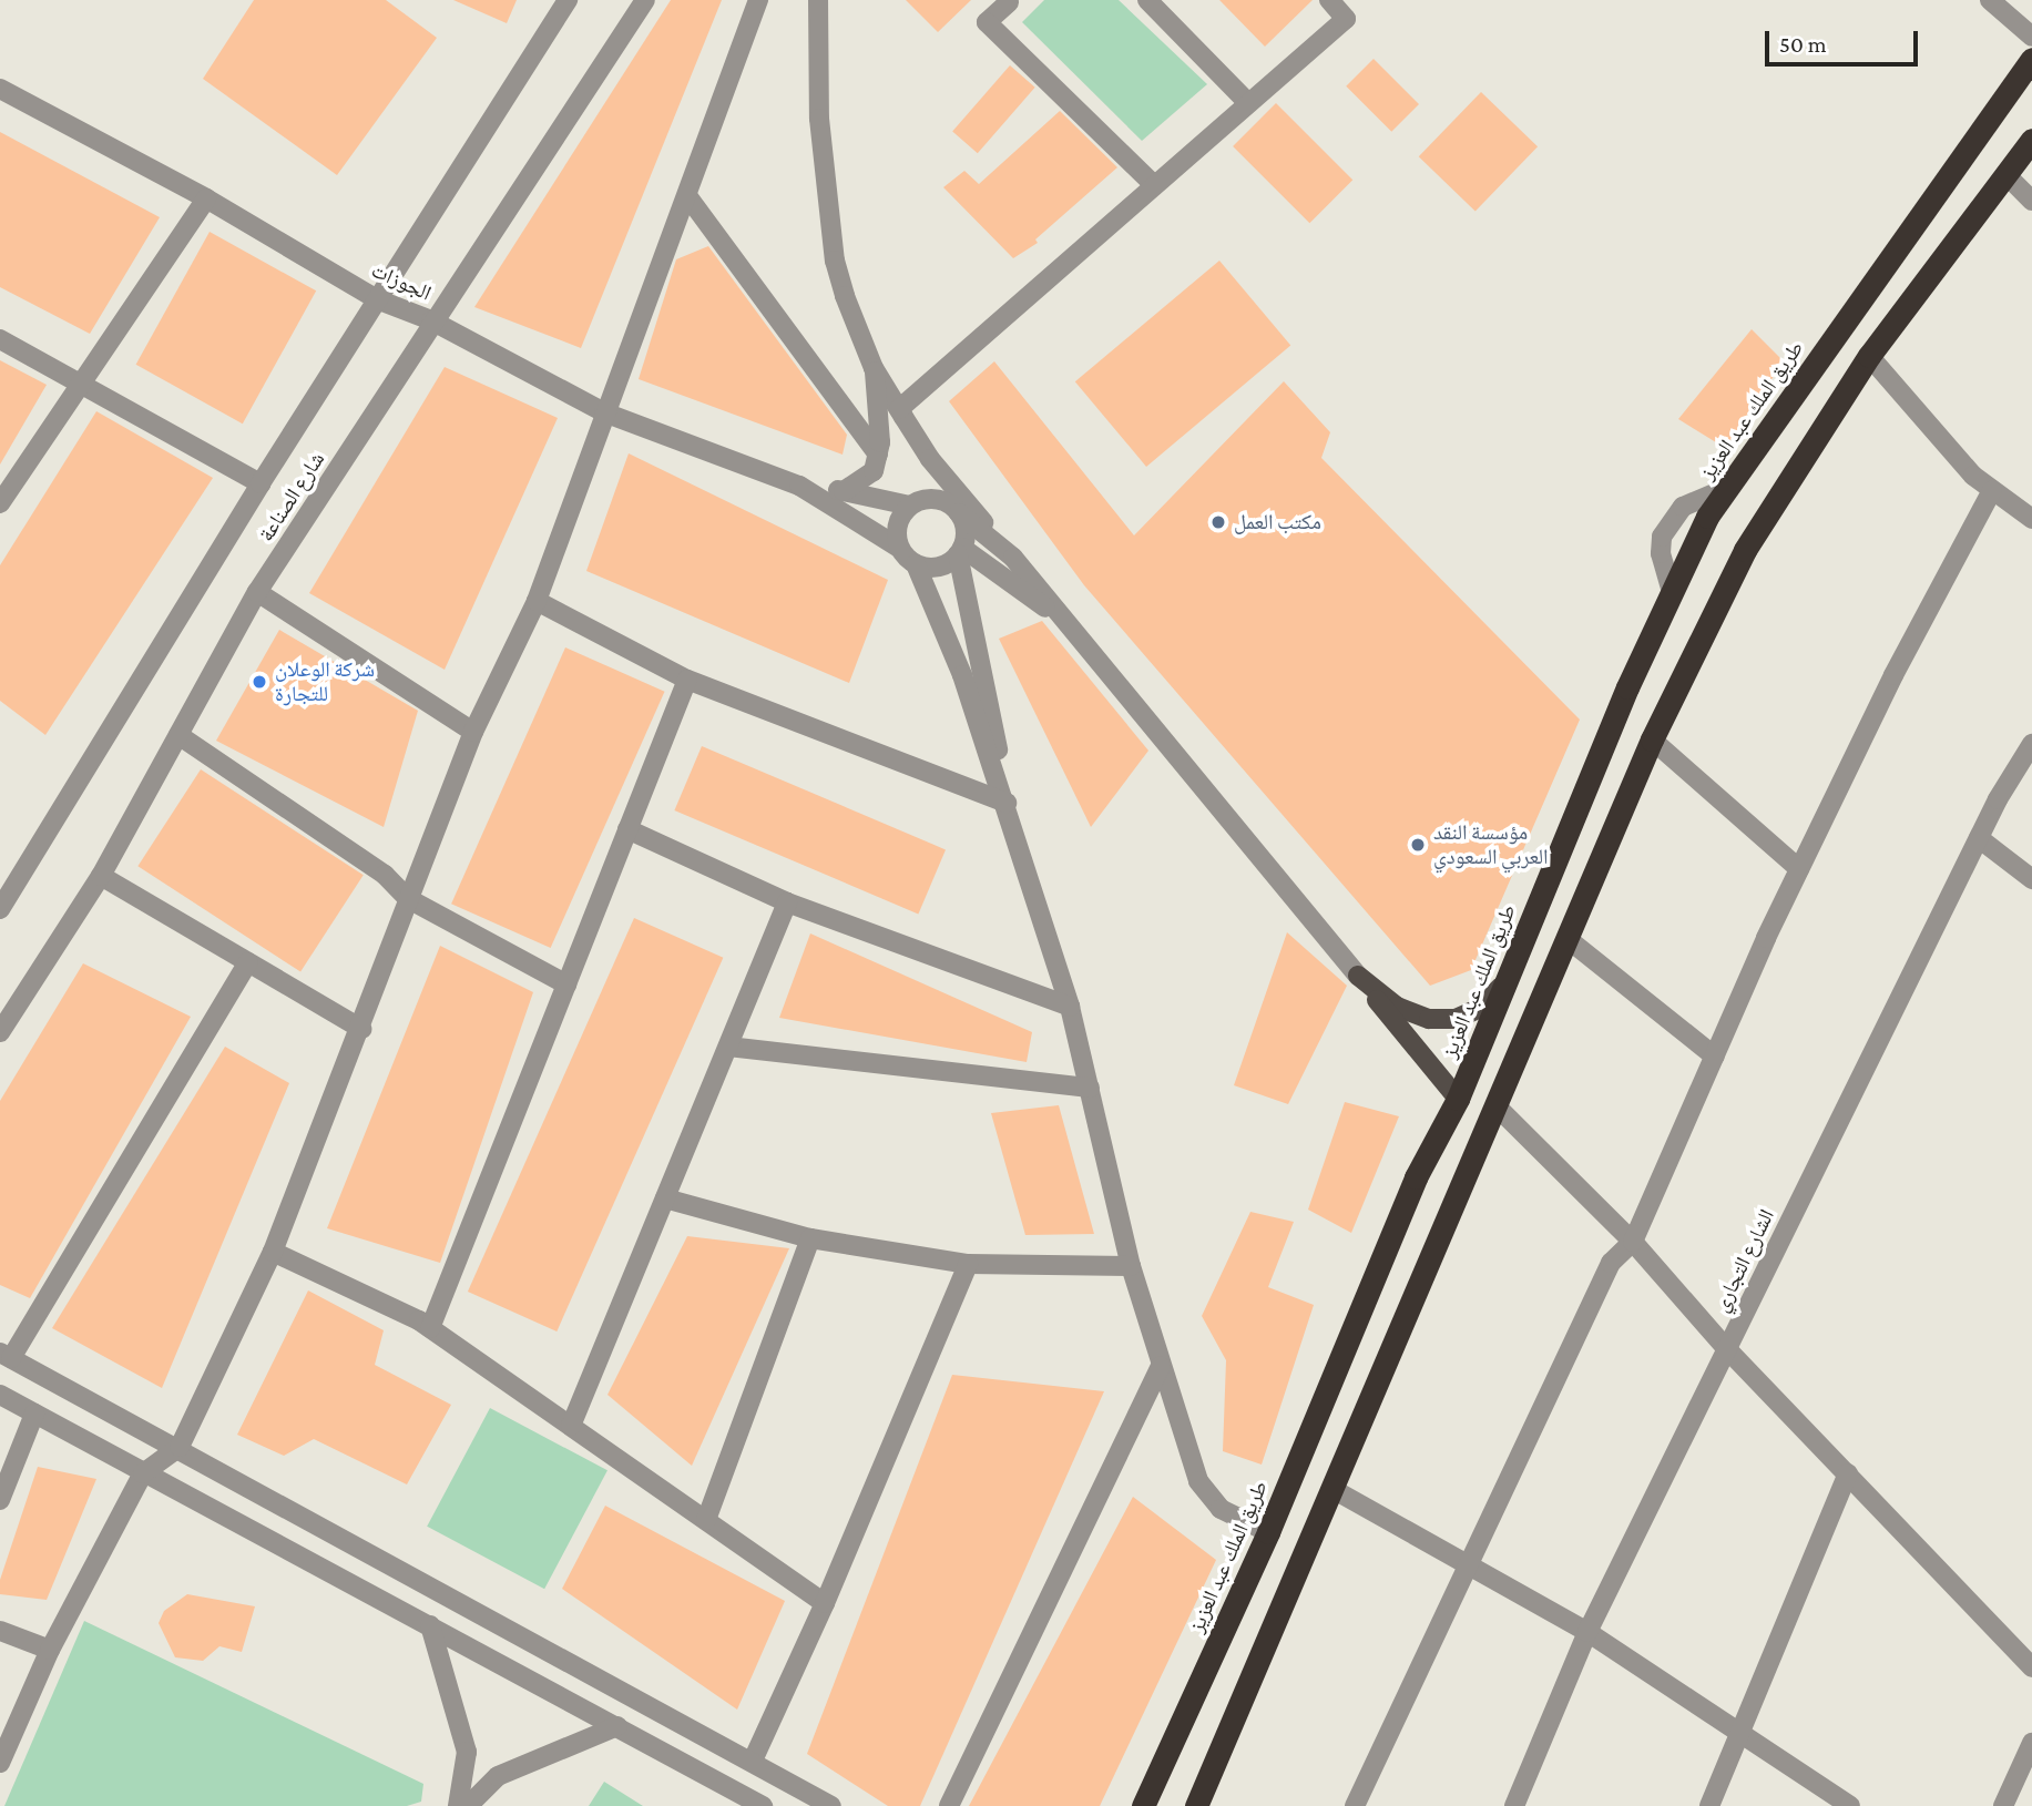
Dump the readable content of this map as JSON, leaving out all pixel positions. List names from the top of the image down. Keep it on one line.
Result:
{"streets":{"highway":["طريق الملك عبد العزيز"],"street":["الجوزات","شارع الصناعة","الشارع التجاري"]},"crossings":[["الجوزات","شارع الصناعة"]],"places":["مكتب العمل","شركة الوعلان للتجارة","مؤسسة النقد العربي السعودي"],"scale_bar":"50 m"}
